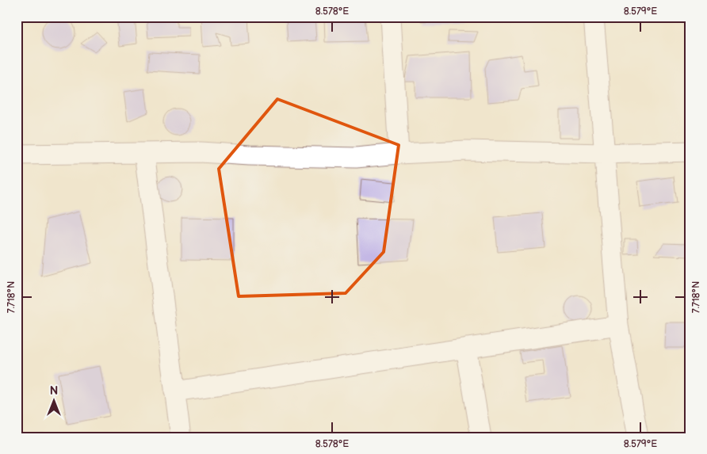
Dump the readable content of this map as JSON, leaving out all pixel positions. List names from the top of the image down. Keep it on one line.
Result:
{"north":"top","coordinates":["8.578°E","8.579°E","7.718°N"]}
